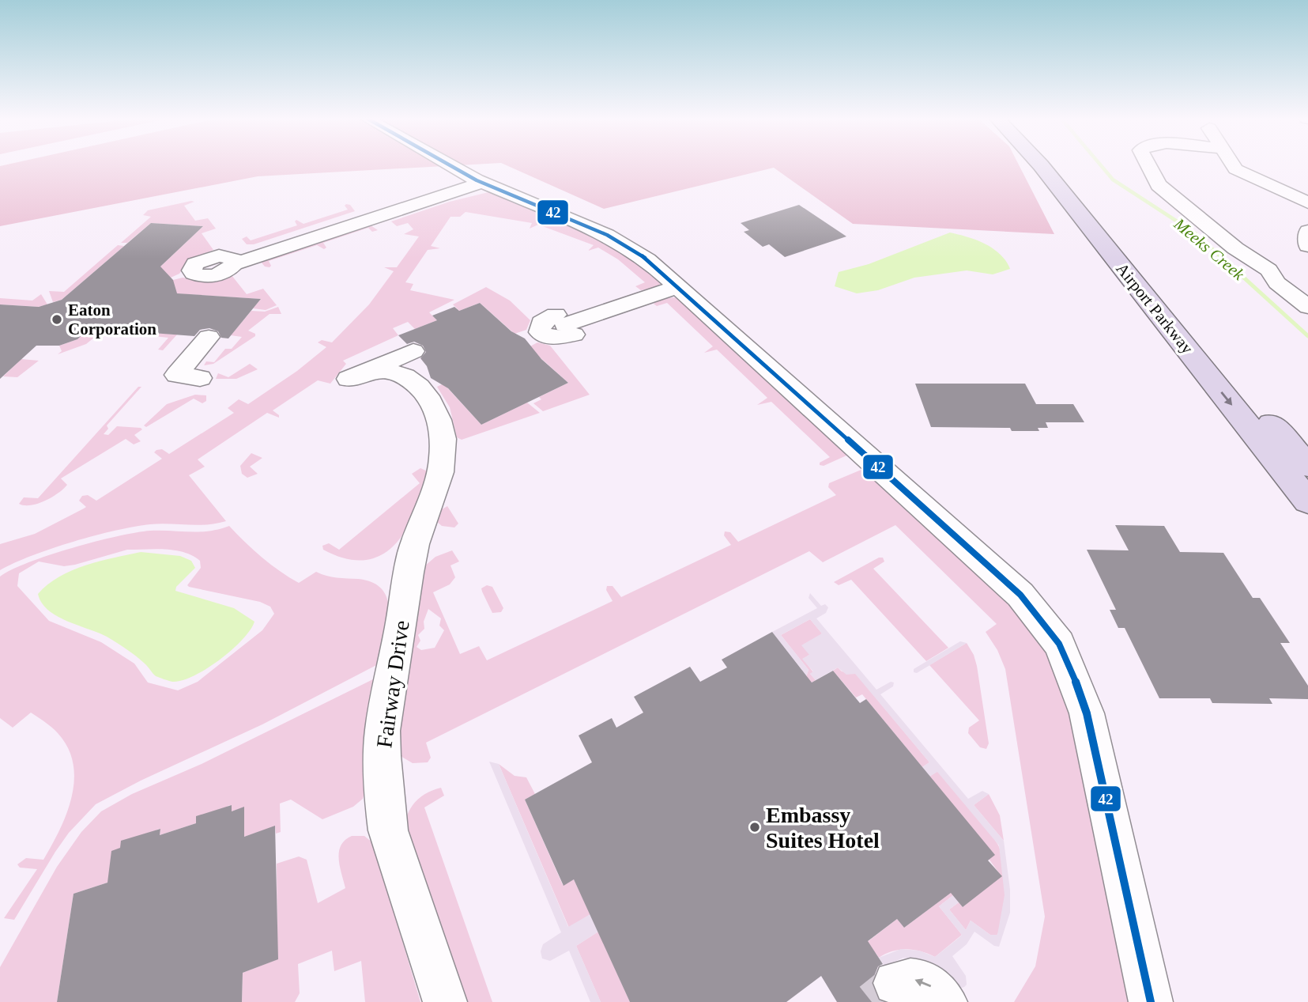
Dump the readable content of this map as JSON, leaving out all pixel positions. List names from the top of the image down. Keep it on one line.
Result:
{"streets":{"highway":["Airport Parkway"],"street":["Fairway Drive"]},"water":["Meeks Creek"],"places":["Eaton Corporation","Embassy Suites Hotel"],"lines":["transit line 42"]}
